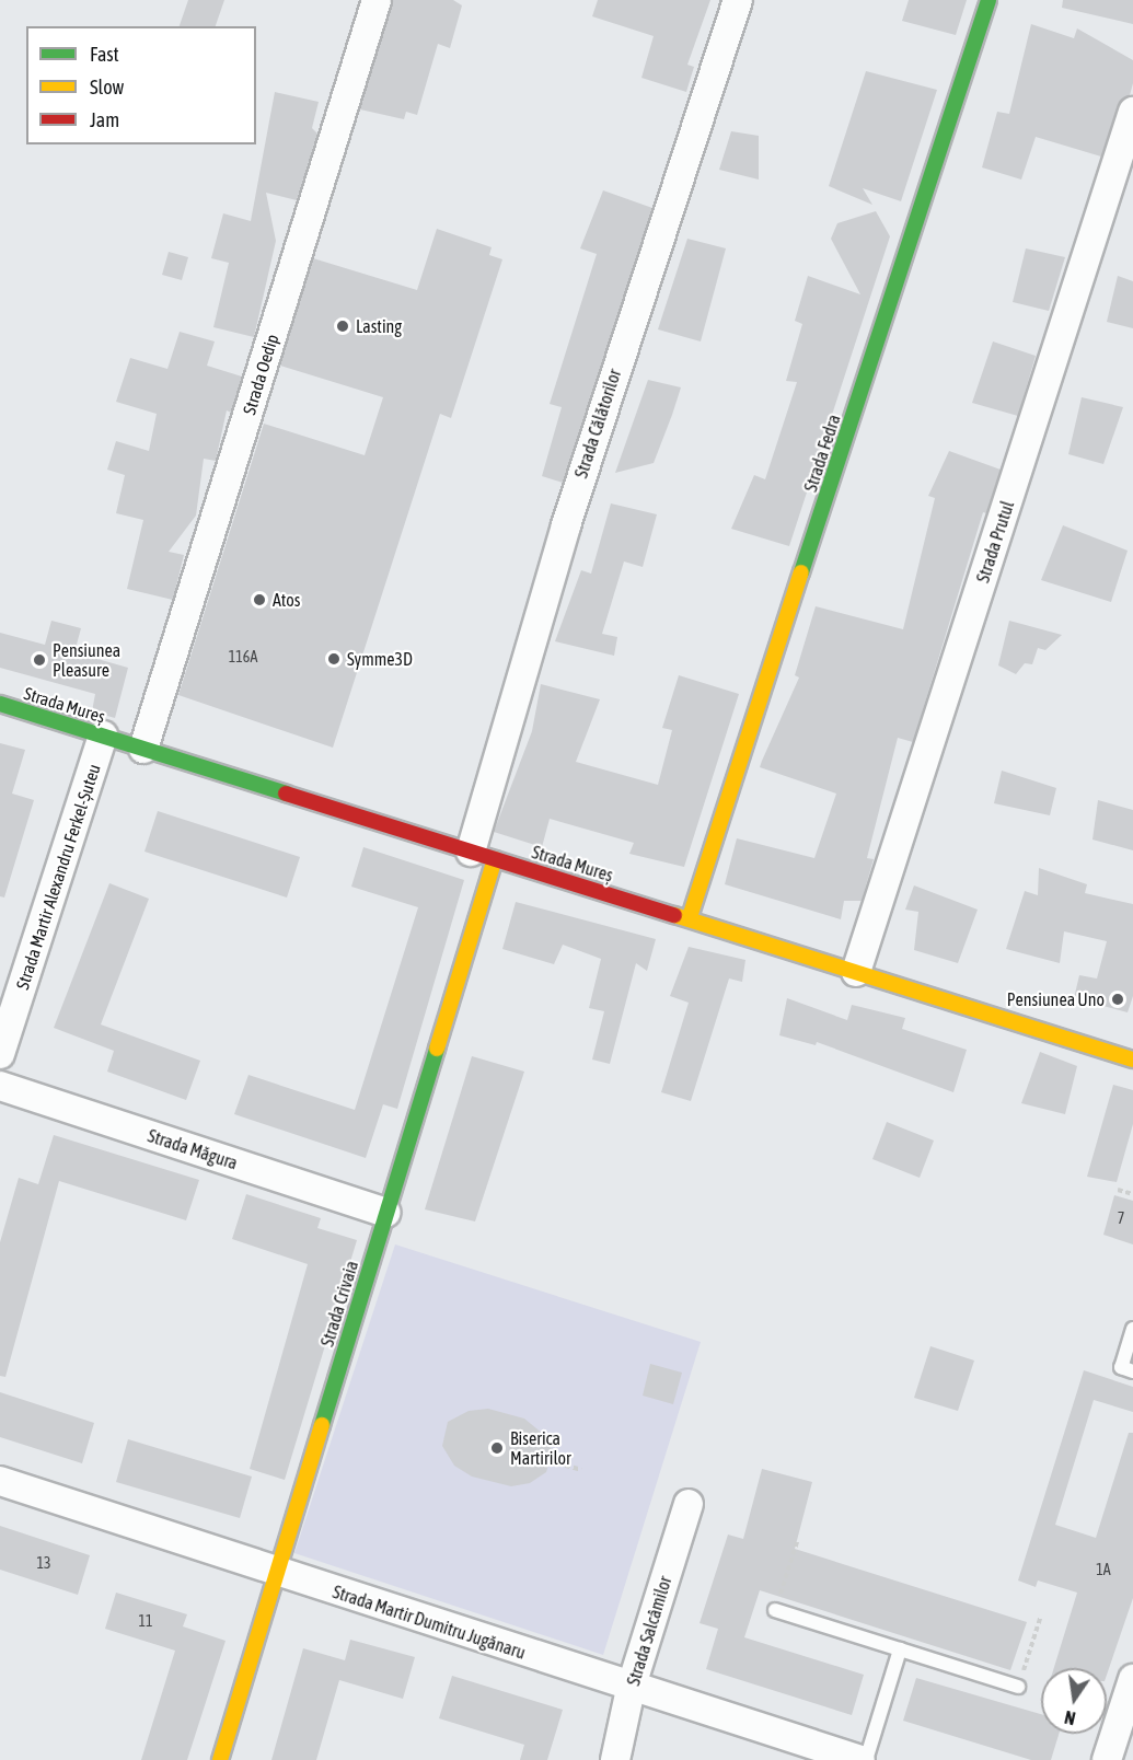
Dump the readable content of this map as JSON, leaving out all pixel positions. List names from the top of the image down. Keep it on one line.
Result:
{"streets":{"street":["Strada Oedip","Strada Călătorilor","Strada Fedra","Strada Prutul","Strada Mureș","Strada Martir Alexandru Ferkel-Șuteu","Strada Măgura","Strada Crivaia","Strada Martir Dumitru Jugănaru","Strada Salcâmilor"]},"crossings":[["Strada Oedip","Strada Mureș"],["Strada Călătorilor","Strada Mureș"],["Strada Călătorilor","Strada Crivaia"],["Strada Fedra","Strada Mureș"],["Strada Prutul","Strada Mureș"],["Strada Mureș","Strada Martir Alexandru Ferkel-Șuteu"],["Strada Mureș","Strada Crivaia"],["Strada Măgura","Strada Crivaia"],["Strada Crivaia","Strada Martir Dumitru Jugănaru"],["Strada Martir Dumitru Jugănaru","Strada Salcâmilor"]],"places":["Lasting","Atos","Symme3D","Pensiunea Pleasure","Pensiunea Uno","Biserica Martirilor"],"house_numbers":["116A","7","13","1A","11"],"legend":["Fast","Slow","Jam"],"north":"bottom"}
